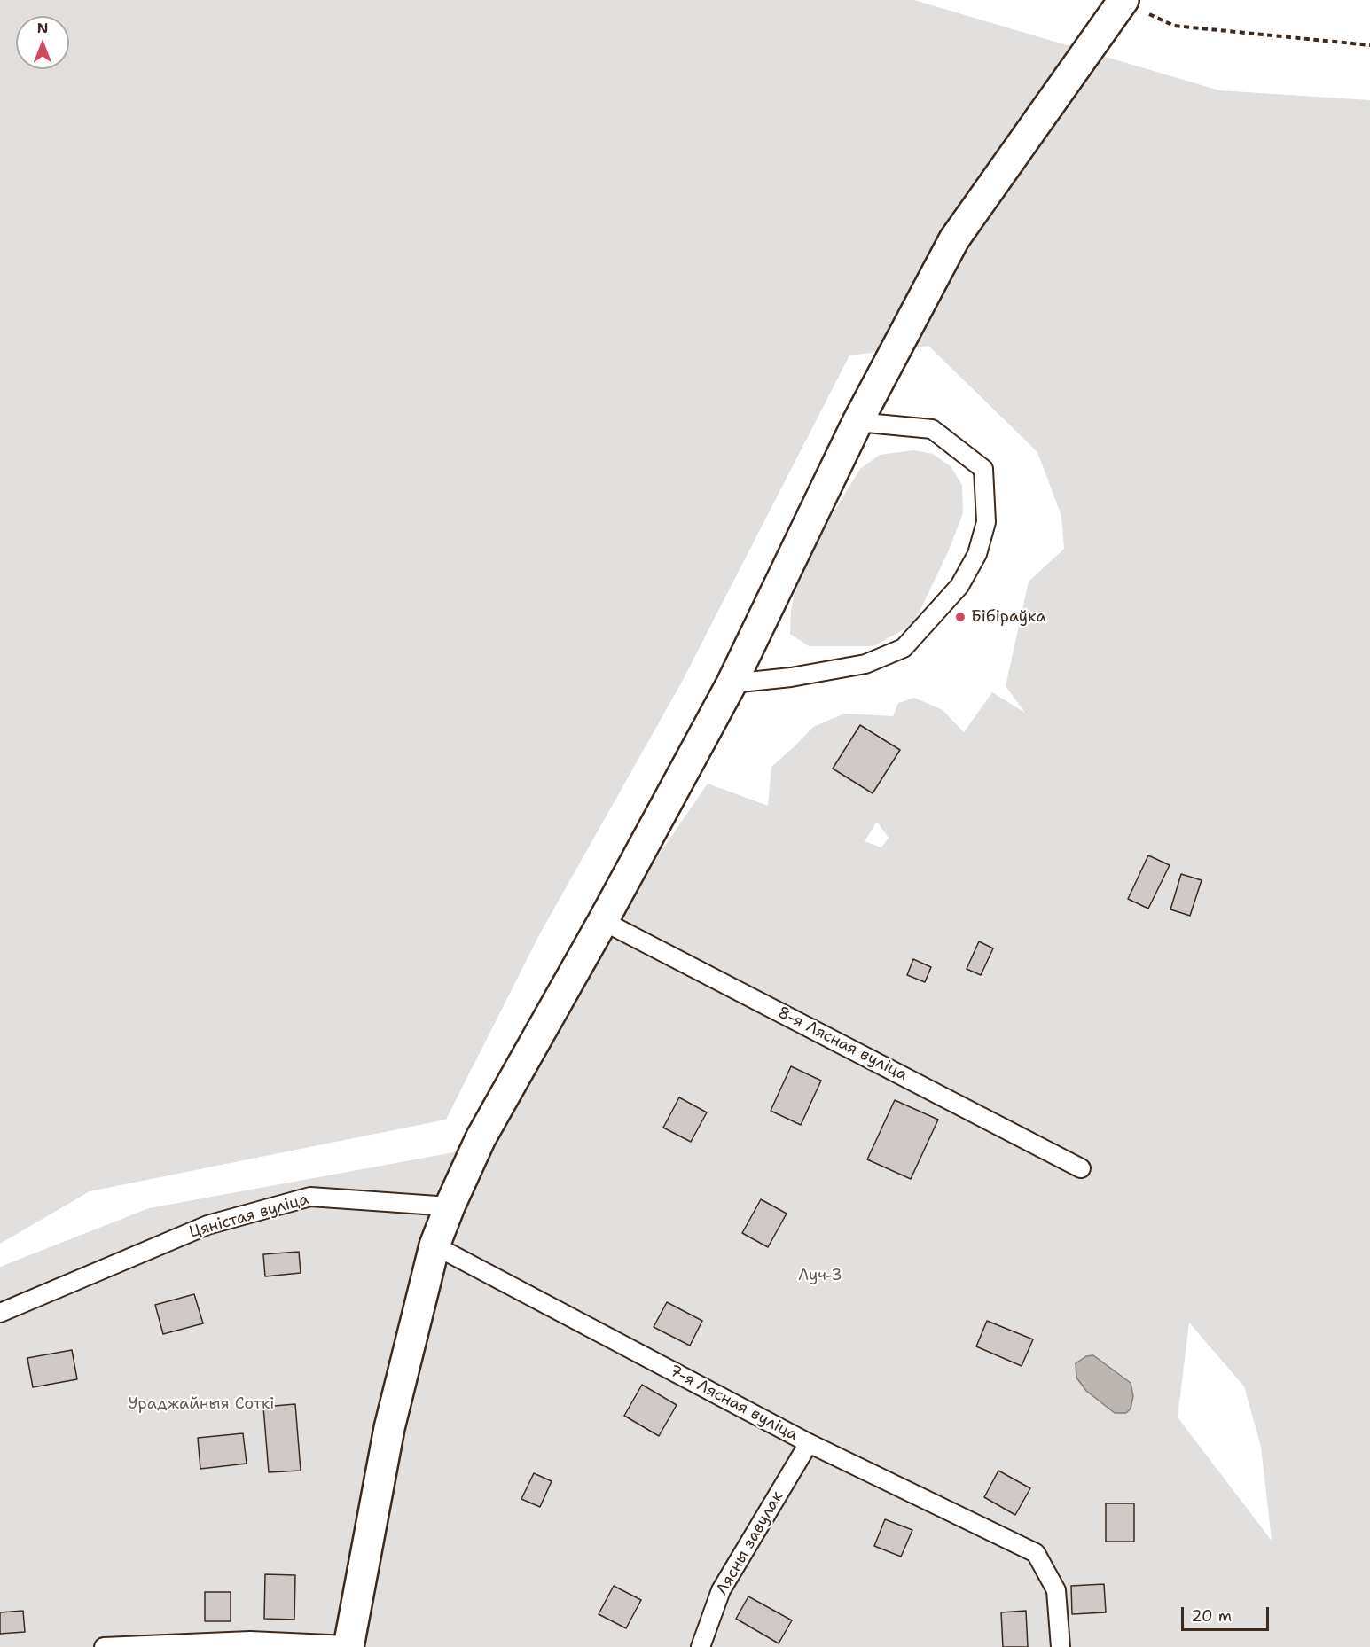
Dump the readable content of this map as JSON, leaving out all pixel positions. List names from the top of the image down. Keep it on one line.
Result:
{"streets":{"lane":["8-я Лясная вуліца","Цяністая вуліца","7-я Лясная вуліца","Лясны завулак"]},"crossings":[["7-я Лясная вуліца","Лясны завулак"]],"parks":["Луч-3","Ураджайныя Соткі"],"places":["Бібіраўка"],"scale_bar":"20 m","north":"top"}
